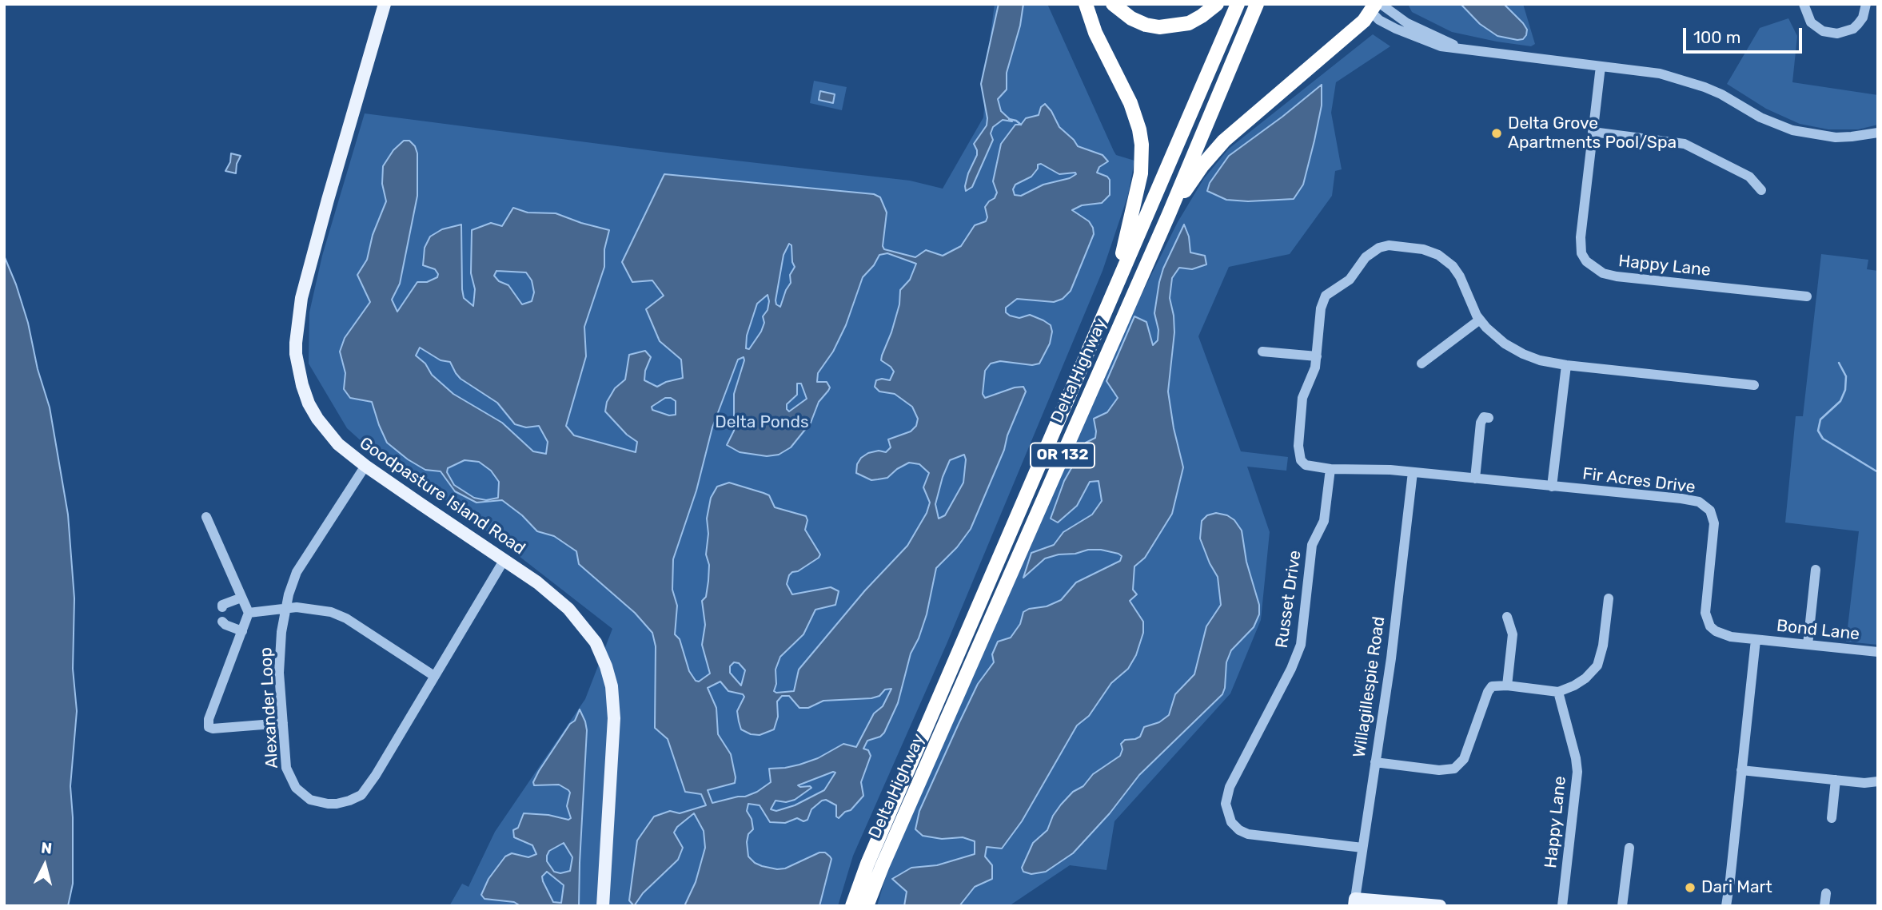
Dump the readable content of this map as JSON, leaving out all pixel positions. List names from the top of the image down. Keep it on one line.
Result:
{"streets":{"highway":["Delta Highway","OR 132"],"main road":["Goodpasture Island Road"],"street":["Happy Lane","Fir Acres Drive","Russet Drive","Bond Lane","Willagillespie Road","Alexander Loop"]},"crossings":[["Fir Acres Drive","Russet Drive"],["Fir Acres Drive","Bond Lane"],["Fir Acres Drive","Willagillespie Road"],["Goodpasture Island Road","Alexander Loop"],["Russet Drive","Willagillespie Road"]],"parks":["Delta Ponds"],"places":["Delta Grove Apartments Pool/Spa","Dari Mart"],"scale_bar":"100 m","north":"top"}
